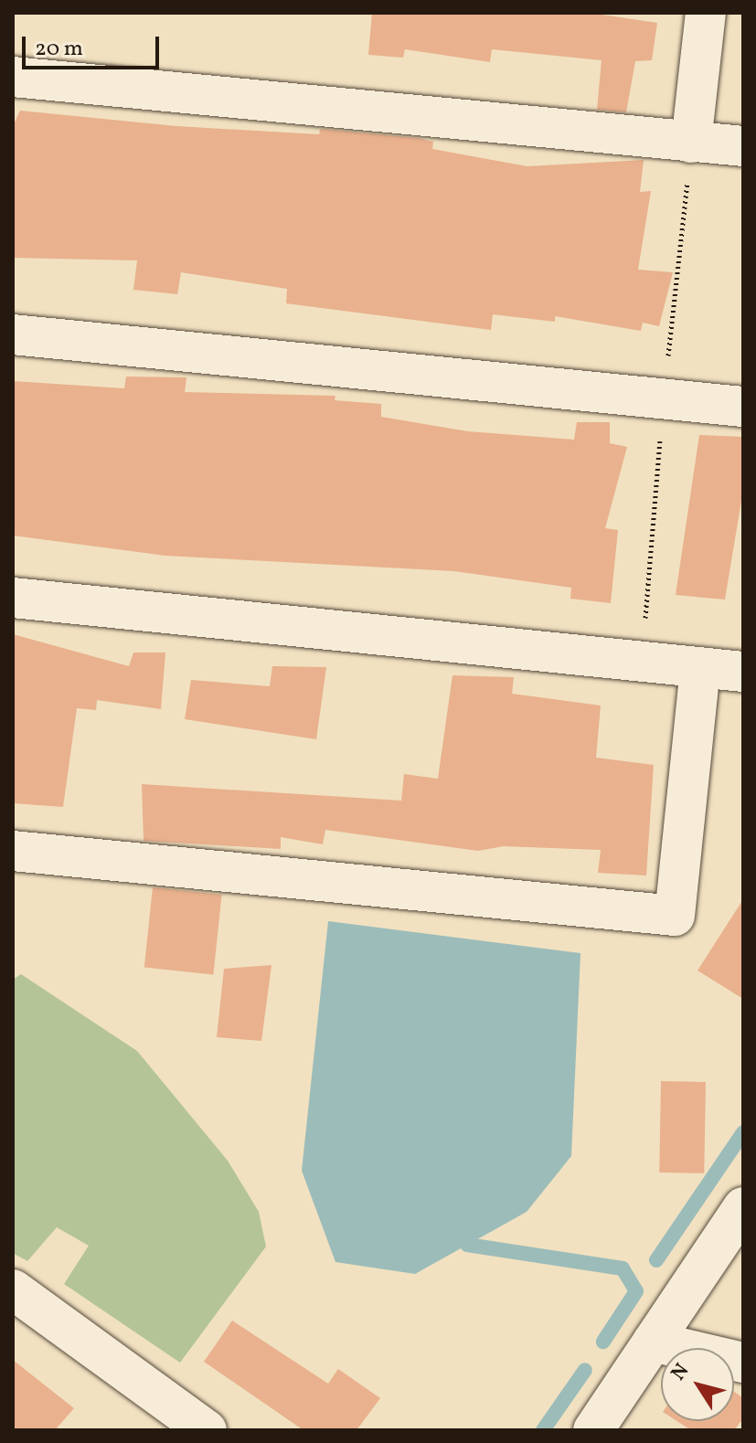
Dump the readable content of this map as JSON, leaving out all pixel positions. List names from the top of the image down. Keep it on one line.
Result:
{"scale_bar":"20 m","north":"top left"}
